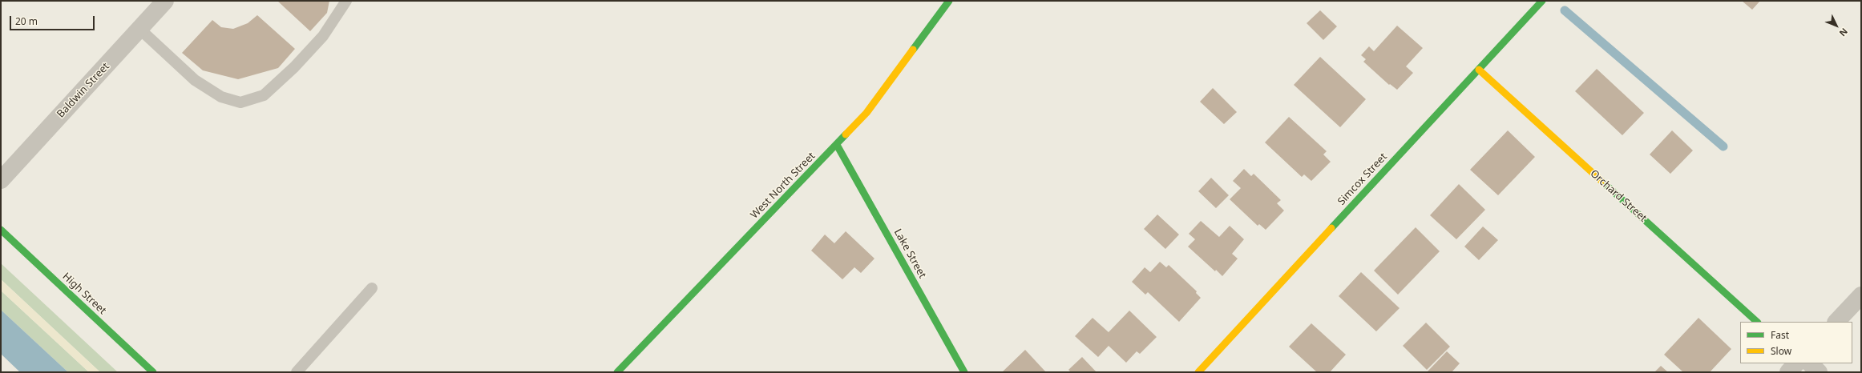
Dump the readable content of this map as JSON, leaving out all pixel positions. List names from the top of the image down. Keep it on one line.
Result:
{"streets":{"street":["Baldwin Street","Simcox Street","West North Street","Orchard Street","Lake Street","High Street"]},"crossings":[["Simcox Street","Orchard Street"],["West North Street","Lake Street"]],"legend":["Fast","Slow"],"scale_bar":"20 m","north":"bottom right"}
